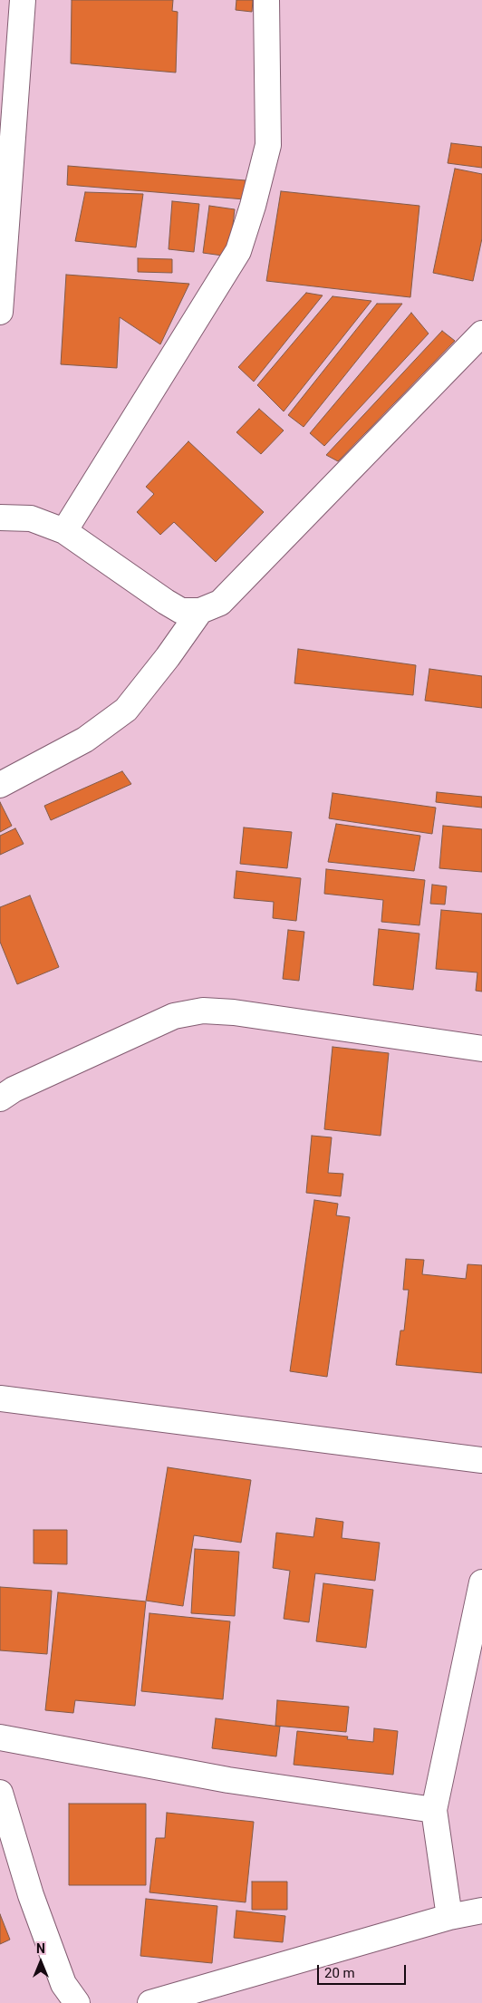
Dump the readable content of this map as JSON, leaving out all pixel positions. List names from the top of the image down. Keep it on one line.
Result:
{"scale_bar":"20 m","north":"top"}
